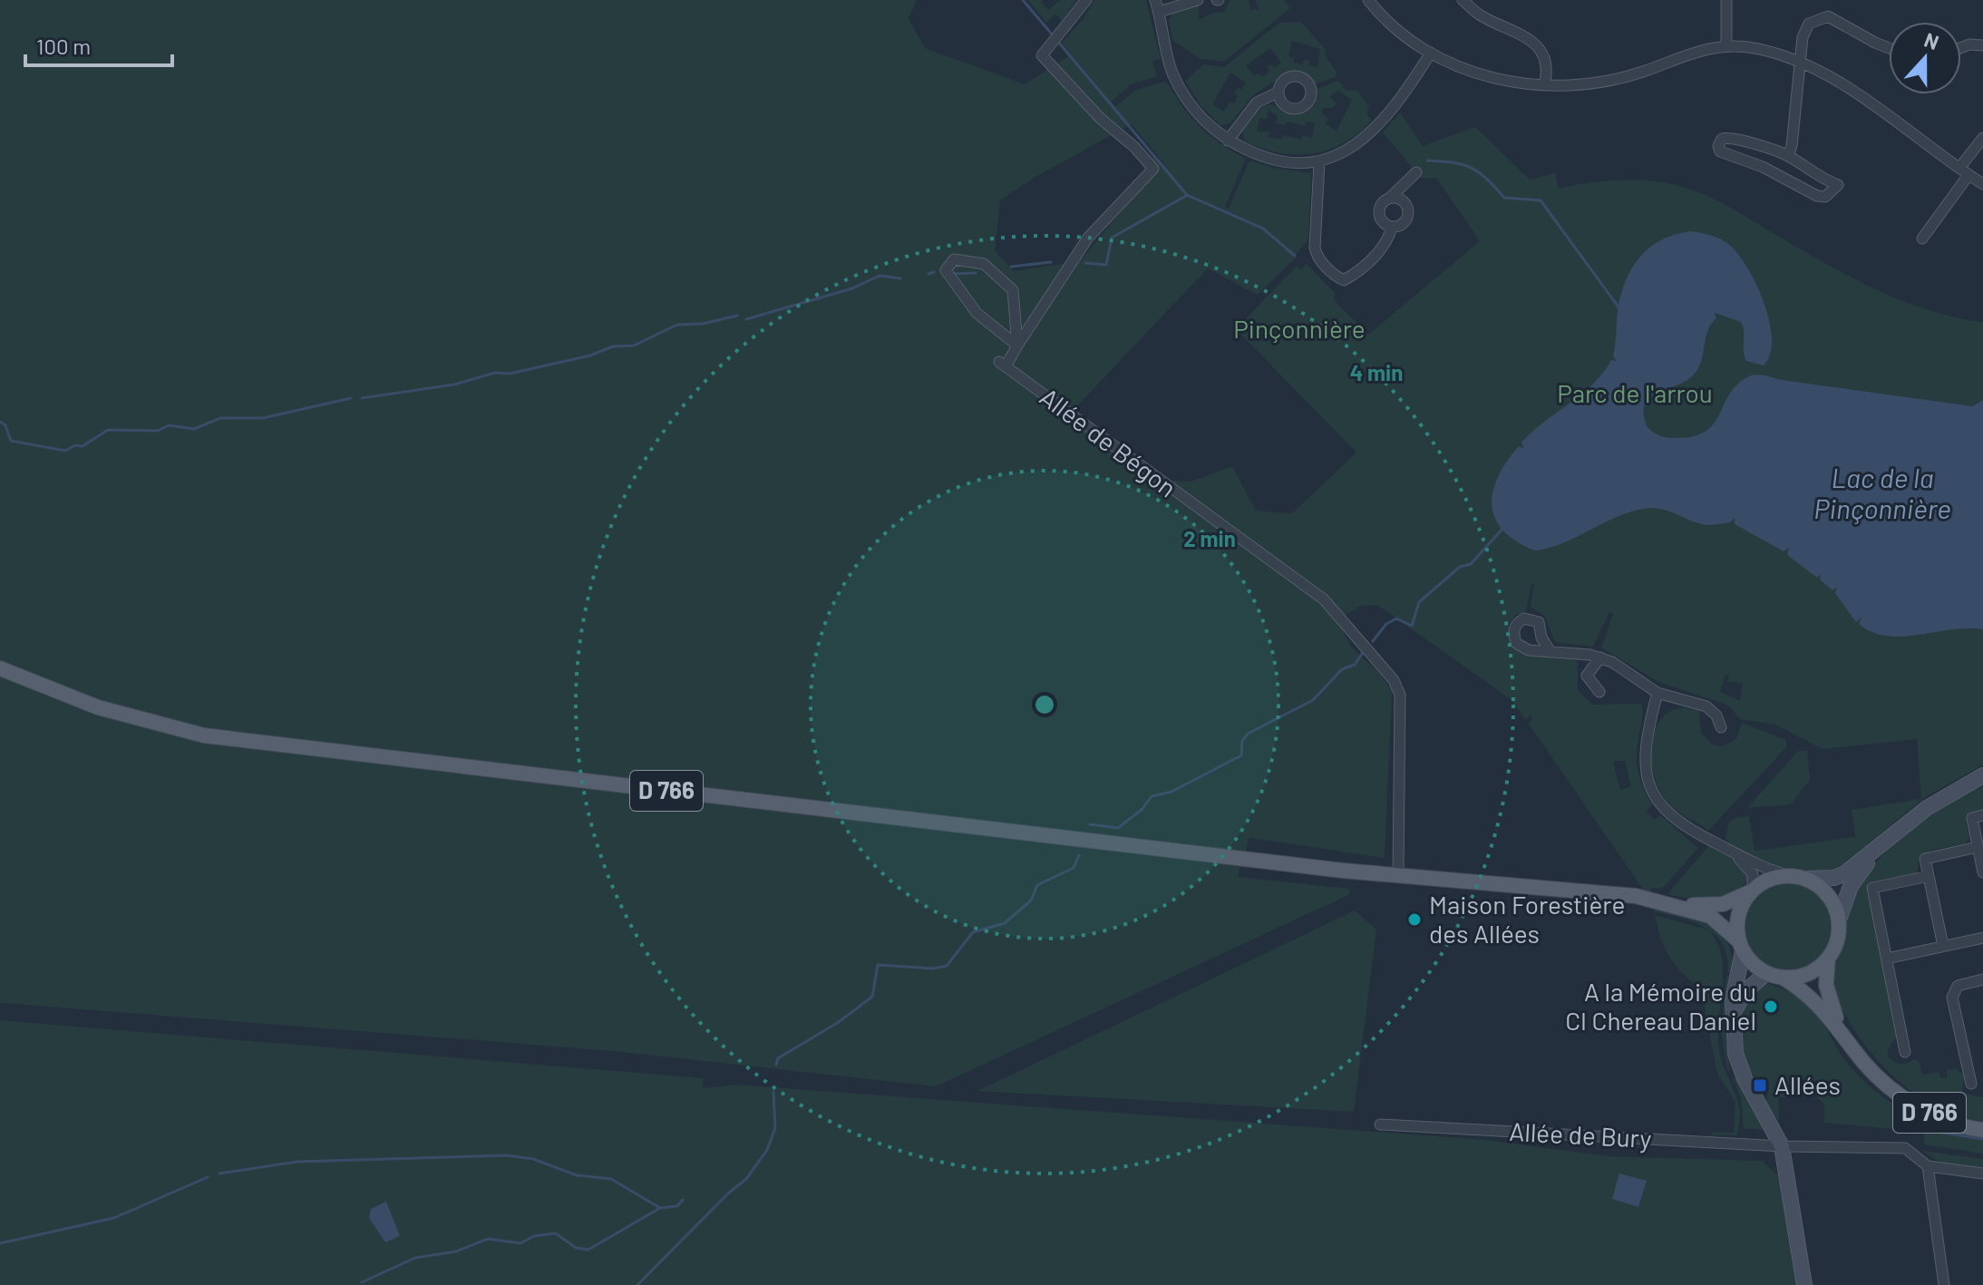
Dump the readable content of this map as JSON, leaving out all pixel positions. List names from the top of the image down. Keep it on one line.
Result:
{"streets":{"main road":["D 766"],"street":["Allée de Bégon","Allée de Bury"]},"crossings":[["Allée de Bégon","D 766"]],"water":["Lac de la Pinçonnière"],"parks":["Pinçonnière","Parc de l'arrou"],"places":{"other":["Maison Forestière des Allées","A la Mémoire du Cl Chereau Daniel"],"transit":["Allées"]},"scale_bar":"100 m","north":"top","rings":["4 min","2 min"]}
